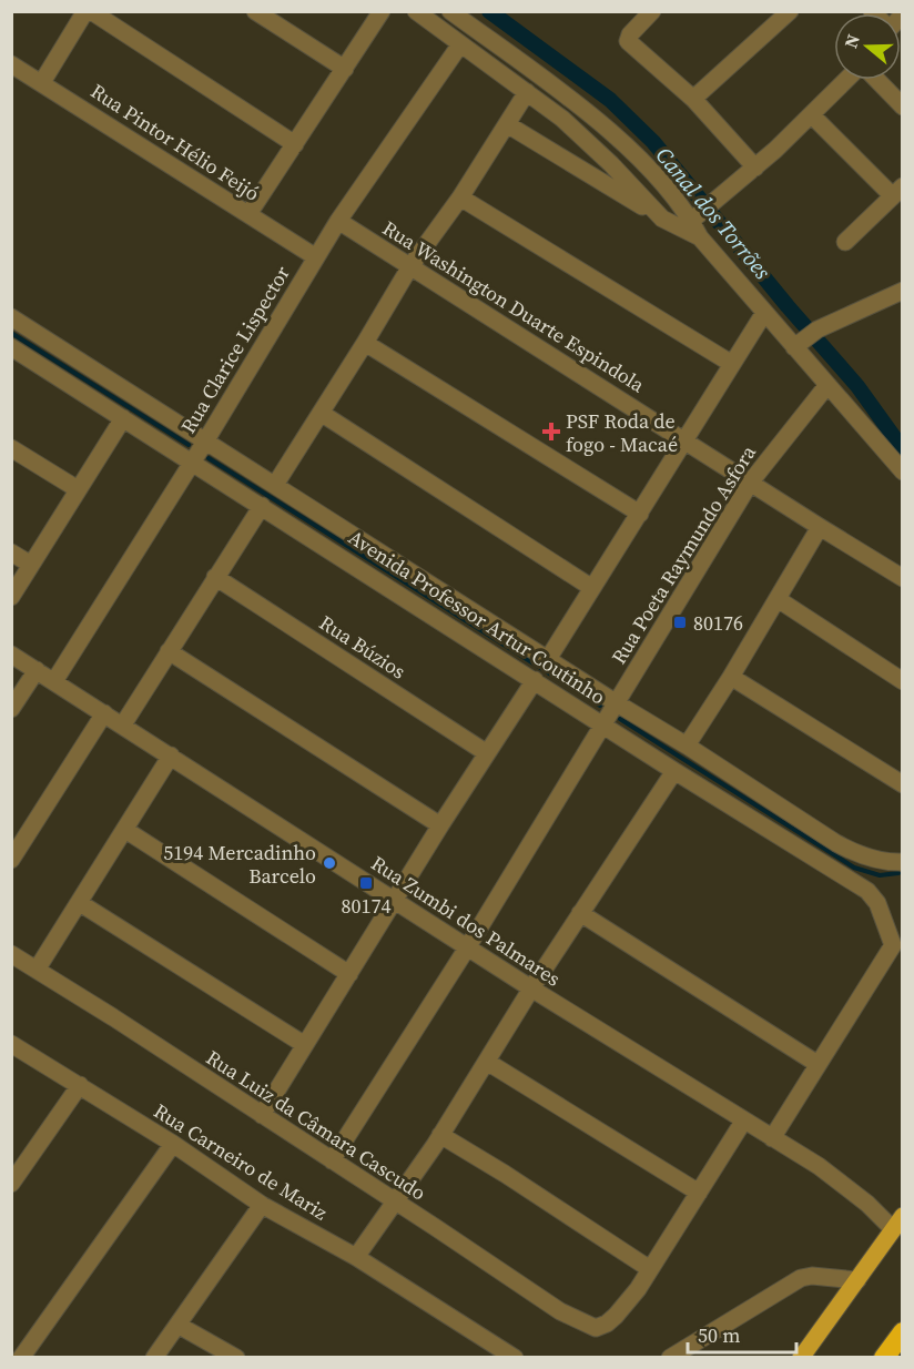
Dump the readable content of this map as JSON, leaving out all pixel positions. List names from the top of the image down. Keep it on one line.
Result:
{"streets":{"street":["Rua Pintor Hélio Feijó","Rua Washington Duarte Espindola","Rua Clarice Lispector","Rua Poeta Raymundo Asfora","Avenida Professor Artur Coutinho","Rua Búzios","Rua Zumbi dos Palmares","Rua Luiz da Câmara Cascudo","Rua Carneiro de Mariz"]},"crossings":[["Rua Pintor Hélio Feijó","Rua Clarice Lispector"],["Rua Washington Duarte Espindola","Rua Clarice Lispector"],["Rua Washington Duarte Espindola","Rua Poeta Raymundo Asfora"],["Rua Clarice Lispector","Avenida Professor Artur Coutinho"],["Rua Clarice Lispector","Rua Zumbi dos Palmares"],["Rua Poeta Raymundo Asfora","Avenida Professor Artur Coutinho"],["Rua Poeta Raymundo Asfora","Rua Zumbi dos Palmares"],["Rua Poeta Raymundo Asfora","Rua Luiz da Câmara Cascudo"]],"water":["Canal dos Torrões"],"places":{"health":["PSF Roda de fogo - Macaé"],"transit":["80176","80174"],"other":["5194 Mercadinho Barcelo"]},"scale_bar":"50 m","north":"left"}
